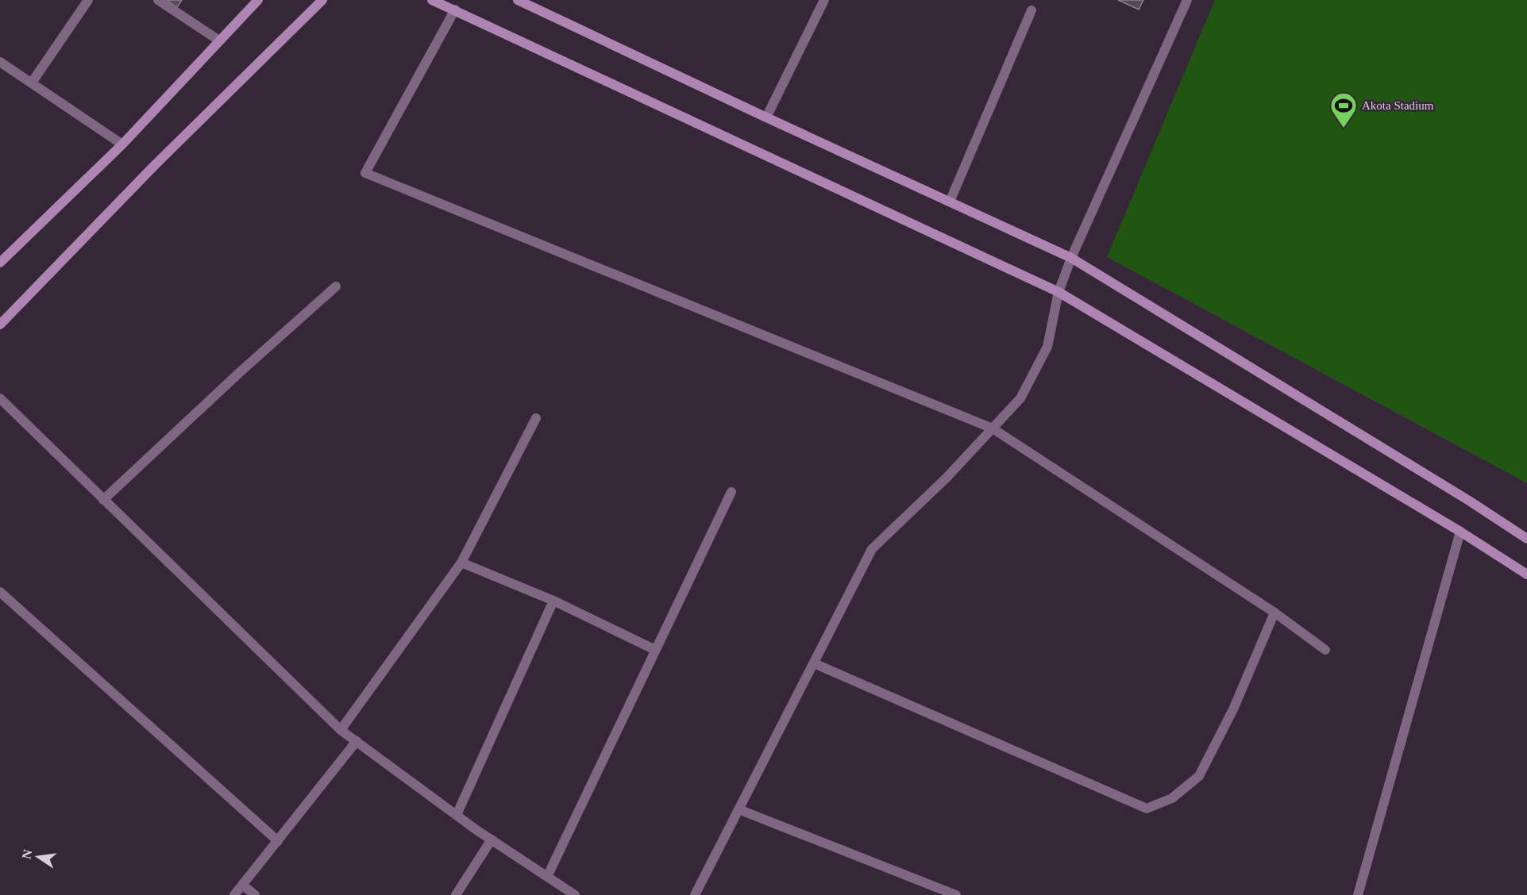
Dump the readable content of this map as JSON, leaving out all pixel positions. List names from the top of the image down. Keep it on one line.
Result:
{"places":{"sports":["Akota Stadium"]},"north":"left"}
